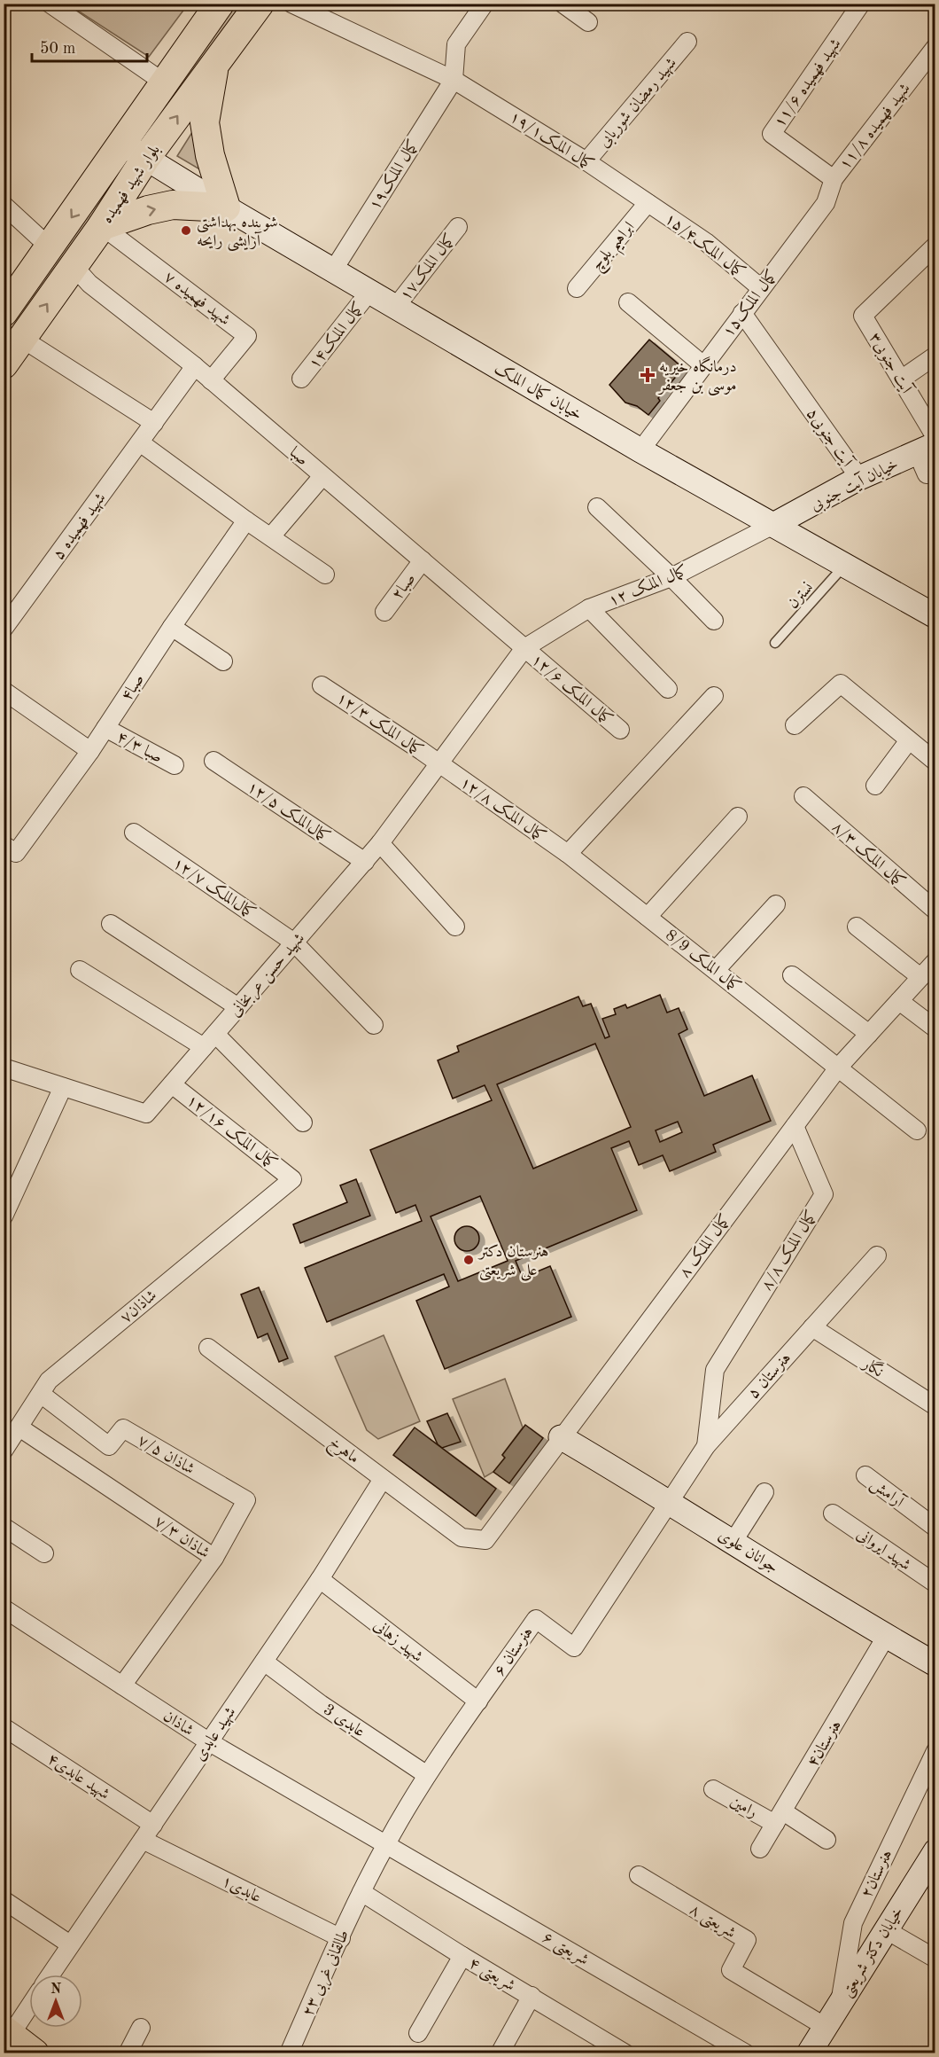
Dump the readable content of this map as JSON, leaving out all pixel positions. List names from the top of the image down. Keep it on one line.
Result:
{"streets":{"main road":["بلوار شهید فهمیده","خیابان کمال الملک","خیابان آیت جنوبی","جوانان علوی","خیابان دکتر شریعتی"],"street":["شهید فهمیده ۱۱/۶","شهید رمضان شوریابی","شهید فهمیده ۱۱/۸","کمال الملک۱۹/۱","کمال الملک۱۹","کمال الملک۱۵/۴","ابراهیم بلوچ","کمال الملک۱۷","شهید فهمیده ۷","کمال الملک۱۵","کمال الملک۱۴","آیت جنوبی۳","آیت جنوبی۵","صبا","شهید فهمیده ۵","کمال الملک ۱۲","صبا۲","صبا۴","کمال الملک ۱۲/۶","کمال الملک ۱۲/۳","صبا ۴/۳","کمال الملک ۱۲/۸","کمال‌الملک ۱۲/۵","کمال الملک ۸/۳","کمال‌الملک ۱۲/۷","کمال الملک 8/9","شهید حسن عربخانی","کمال الملک ۱۲/۱۶","کمال الملک ۸","کمال الملک ۸/۸","شاذان۷","نگار","هنرستان ۵","ماهرخ","شاذان ۷/۵","آرامش","شاذان ۷/۳","شهید ایروانی","شهید زهانی","هنرستان ۶","عابدی 3","شاذان","شهید عابدی","هنرستان۴","شهید عابدی۴","رامین","هنرستان۲","عابدی۱","شریعتی ۸","شریعتی ۶","طالقانی غربی ۲۳","شریعتی ۴"],"lane":["نسترن"]},"crossings":[["شهید فهمیده ۱۱/۶","شهید فهمیده ۱۱/۸"],["شهید فهمیده ۱۱/۶","کمال الملک۱۵"],["شهید رمضان شوریابی","کمال الملک۱۹/۱"],["شهید فهمیده ۱۱/۸","کمال الملک۱۵"],["کمال الملک۱۹/۱","کمال الملک۱۹"],["کمال الملک۱۹/۱","کمال الملک۱۵/۴"],["کمال الملک۱۹/۱","ابراهیم بلوچ"],["کمال الملک۱۹","خیابان کمال الملک"],["بلوار شهید فهمیده","شهید فهمیده ۷"],["بلوار شهید فهمیده","خیابان کمال الملک"],["بلوار شهید فهمیده","صبا"],["کمال الملک۱۵/۴","ابراهیم بلوچ"],["کمال الملک۱۵/۴","کمال الملک۱۵"],["کمال الملک۱۷","خیابان کمال الملک"],["شهید فهمیده ۷","صبا"],["کمال الملک۱۵","خیابان کمال الملک"],["کمال الملک۱۵","آیت جنوبی۵"],["کمال الملک۱۴","خیابان کمال الملک"],["خیابان کمال الملک","خیابان آیت جنوبی"],["خیابان کمال الملک","کمال الملک ۱۲"],["خیابان کمال الملک","نسترن"],["آیت جنوبی۵","خیابان آیت جنوبی"],["صبا","شهید فهمیده ۵"],["صبا","کمال الملک ۱۲"],["صبا","صبا۲"],["صبا","کمال الملک ۱۲/۶"],["صبا","شهید حسن عربخانی"],["خیابان آیت جنوبی","کمال الملک ۱۲"],["کمال الملک ۱۲","کمال الملک ۱۲/۶"],["کمال الملک ۱۲","شهید حسن عربخانی"],["صبا۴","صبا ۴/۳"],["کمال الملک ۱۲/۶","شهید حسن عربخانی"],["کمال الملک ۱۲/۳","کمال الملک ۱۲/۸"],["کمال الملک ۱۲/۳","شهید حسن عربخانی"],["کمال الملک ۱۲/۸","کمال الملک 8/9"],["کمال الملک ۱۲/۸","شهید حسن عربخانی"],["کمال‌الملک ۱۲/۵","شهید حسن عربخانی"],["کمال‌الملک ۱۲/۷","شهید حسن عربخانی"],["کمال الملک 8/9","کمال الملک ۸"],["شهید حسن عربخانی","کمال الملک ۱۲/۱۶"],["کمال الملک ۱۲/۱۶","شاذان۷"],["کمال الملک ۸","کمال الملک ۸/۸"],["کمال الملک ۸","ماهرخ"],["کمال الملک ۸","جوانان علوی"],["کمال الملک ۸/۸","هنرستان ۵"],["شاذان۷","شاذان ۷/۵"],["شاذان۷","شاذان ۷/۳"],["نگار","هنرستان ۵"],["هنرستان ۵","جوانان علوی"],["هنرستان ۵","هنرستان ۶"],["ماهرخ","شهید عابدی"],["شاذان ۷/۵","شاذان ۷/۳"],["شاذان ۷/۳","شاذان"],["جوانان علوی","هنرستان ۶"],["جوانان علوی","هنرستان۴"],["شهید زهانی","هنرستان ۶"],["شهید زهانی","شهید عابدی"],["هنرستان ۶","عابدی 3"],["هنرستان ۶","شاذان"],["هنرستان ۶","شریعتی ۶"],["هنرستان ۶","طالقانی غربی ۲۳"],["عابدی 3","شهید عابدی"],["شاذان","شهید عابدی"],["شاذان","شریعتی ۶"],["شاذان","طالقانی غربی ۲۳"],["شهید عابدی","شهید عابدی۴"],["شهید عابدی","عابدی۱"],["هنرستان۴","رامین"],["هنرستان۲","خیابان دکتر شریعتی"],["عابدی۱","طالقانی غربی ۲۳"],["شریعتی ۸","خیابان دکتر شریعتی"],["شریعتی ۶","طالقانی غربی ۲۳"],["طالقانی غربی ۲۳","شریعتی ۴"]],"places":{"other":["شوینده بهداشتی آرایشی رایحه","هنرستان دکتر علی شریعتی"],"health":["درمانگاه خیریه موسی بن جعفر"]},"scale_bar":"50 m","north":"top"}
